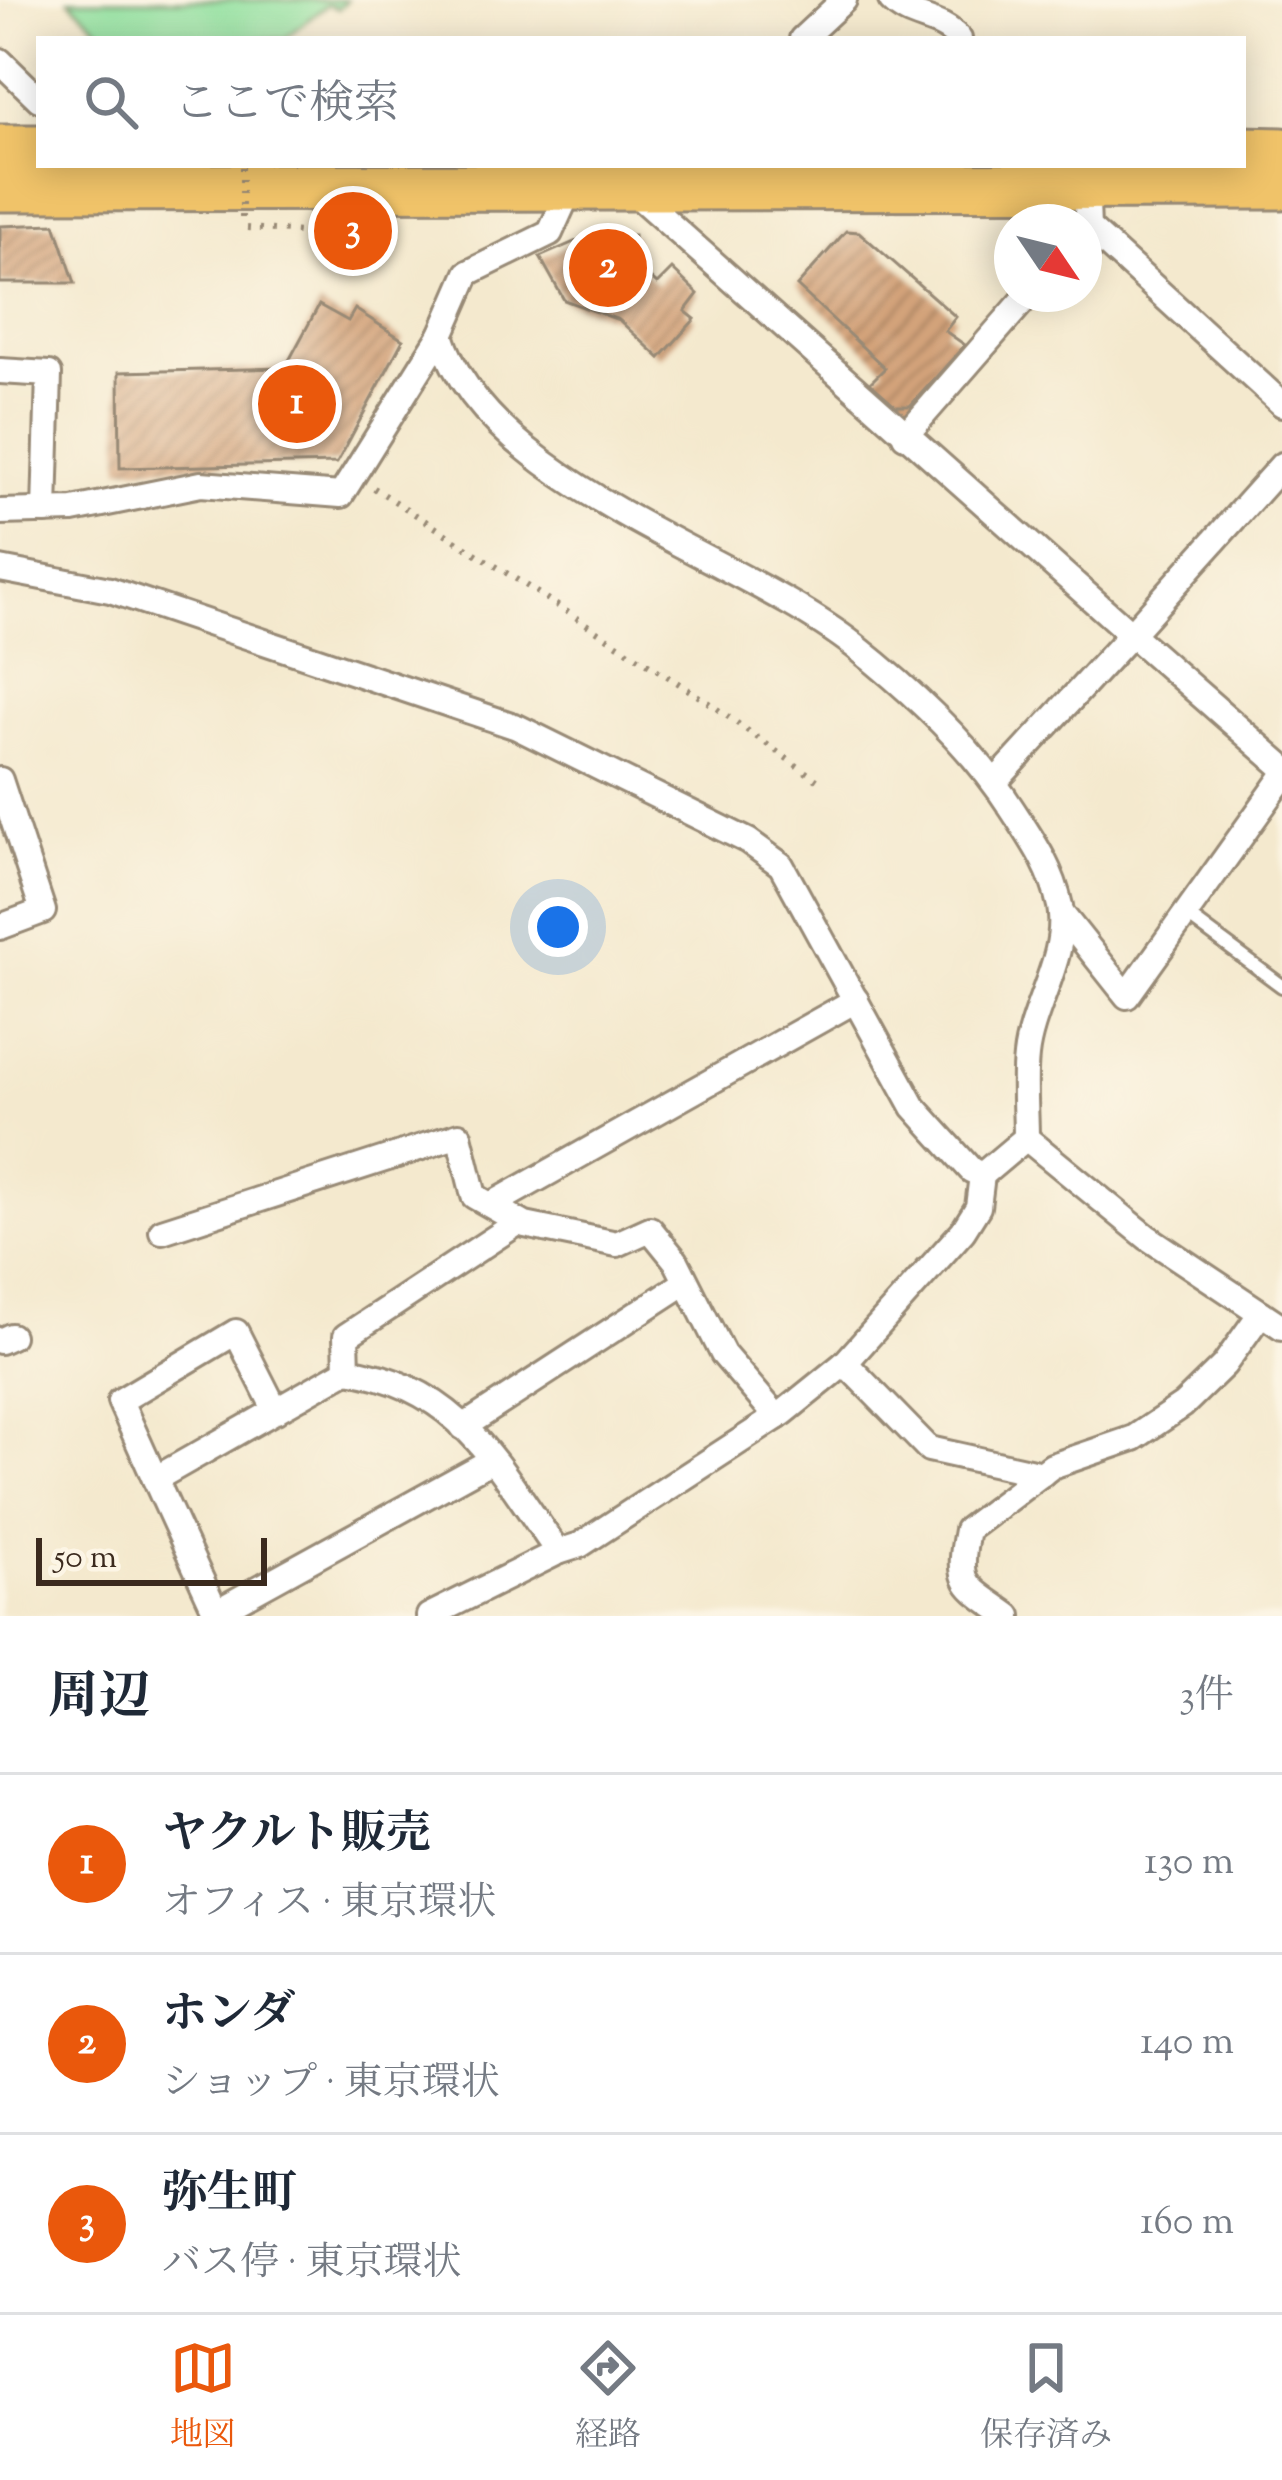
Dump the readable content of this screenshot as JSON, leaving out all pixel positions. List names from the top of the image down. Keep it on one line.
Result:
{"scale_bar":"50 m","north":"bottom right","page":{"search":"ここで検索","pins":["3","2","1"],"scale":"50 m","heading":["周辺","3件"],"list":[{"mark":"1","name":"ヤクルト販売","note":"オフィス · 東京環状","value":"130 m"},{"mark":"2","name":"ホンダ","note":"ショップ · 東京環状","value":"140 m"},{"mark":"3","name":"弥生町","note":"バス停 · 東京環状","value":"160 m"}],"nav":["地図","経路","保存済み"]}}
